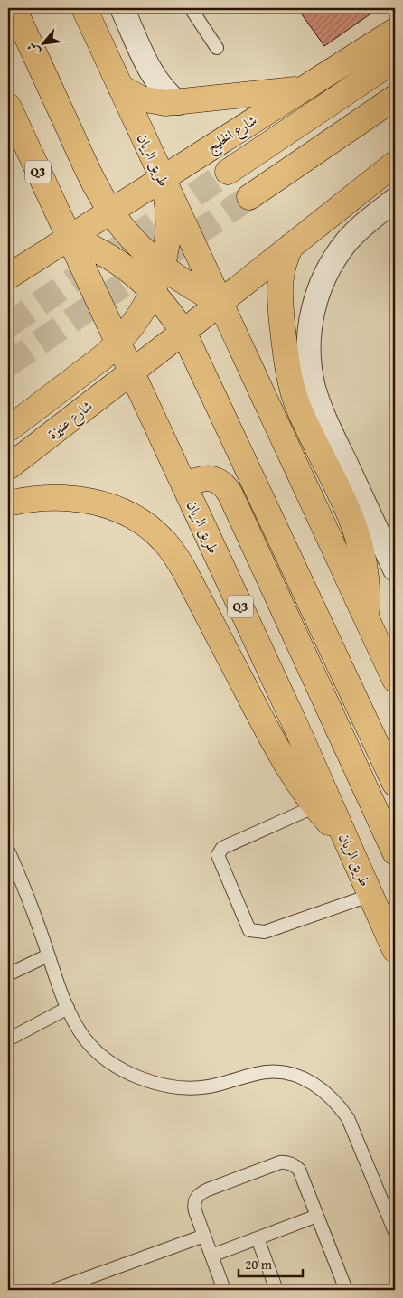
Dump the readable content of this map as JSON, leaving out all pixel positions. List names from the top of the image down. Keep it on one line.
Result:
{"streets":{"main road":["شارع الخليج","طريق الريان","Q3","شارع عنيزة"]},"crossings":[["شارع الخليج","طريق الريان"],["طريق الريان","شارع عنيزة"]],"scale_bar":"20 m","north":"bottom left"}
